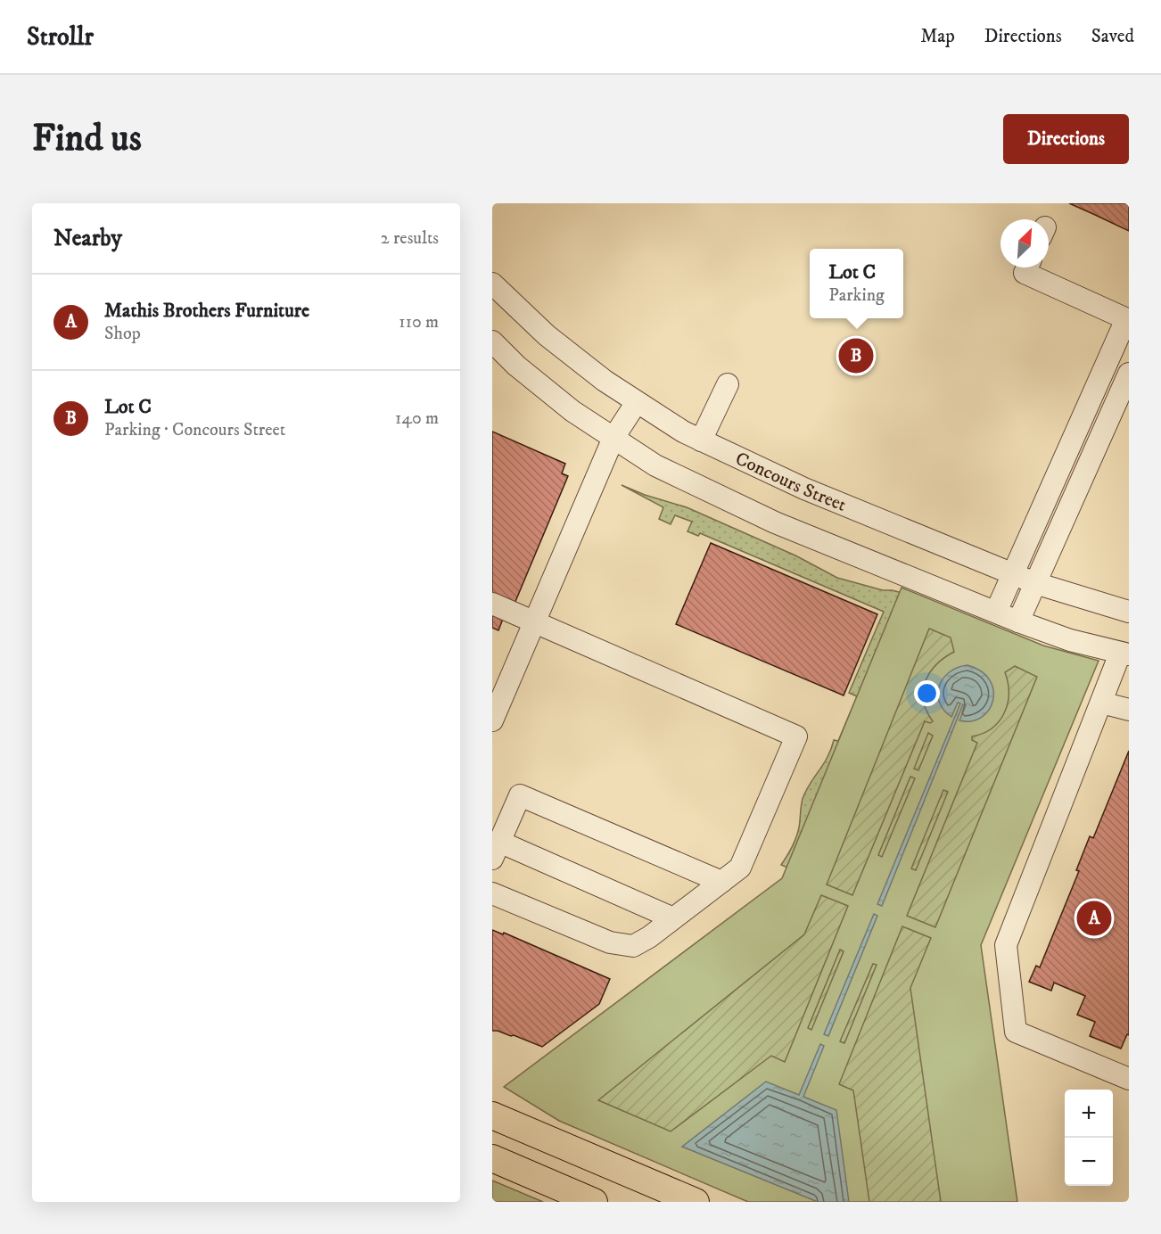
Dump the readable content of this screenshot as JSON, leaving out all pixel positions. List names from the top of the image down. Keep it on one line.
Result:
{"streets":{"street":["Concours Street"]},"north":"top right","page":{"header":"Strollr","nav":["Map","Directions","Saved"],"buttons":"Directions","title":"Find us","heading":["Nearby","2 results"],"popup":["Lot C","Parking"],"list":[{"mark":"A","name":"Mathis Brothers Furniture","note":"Shop","value":"110 m"},{"mark":"B","name":"Lot C","note":"Parking · Concours Street","value":"140 m"}],"pins":["B","A"],"map_buttons":["+","−"]}}
